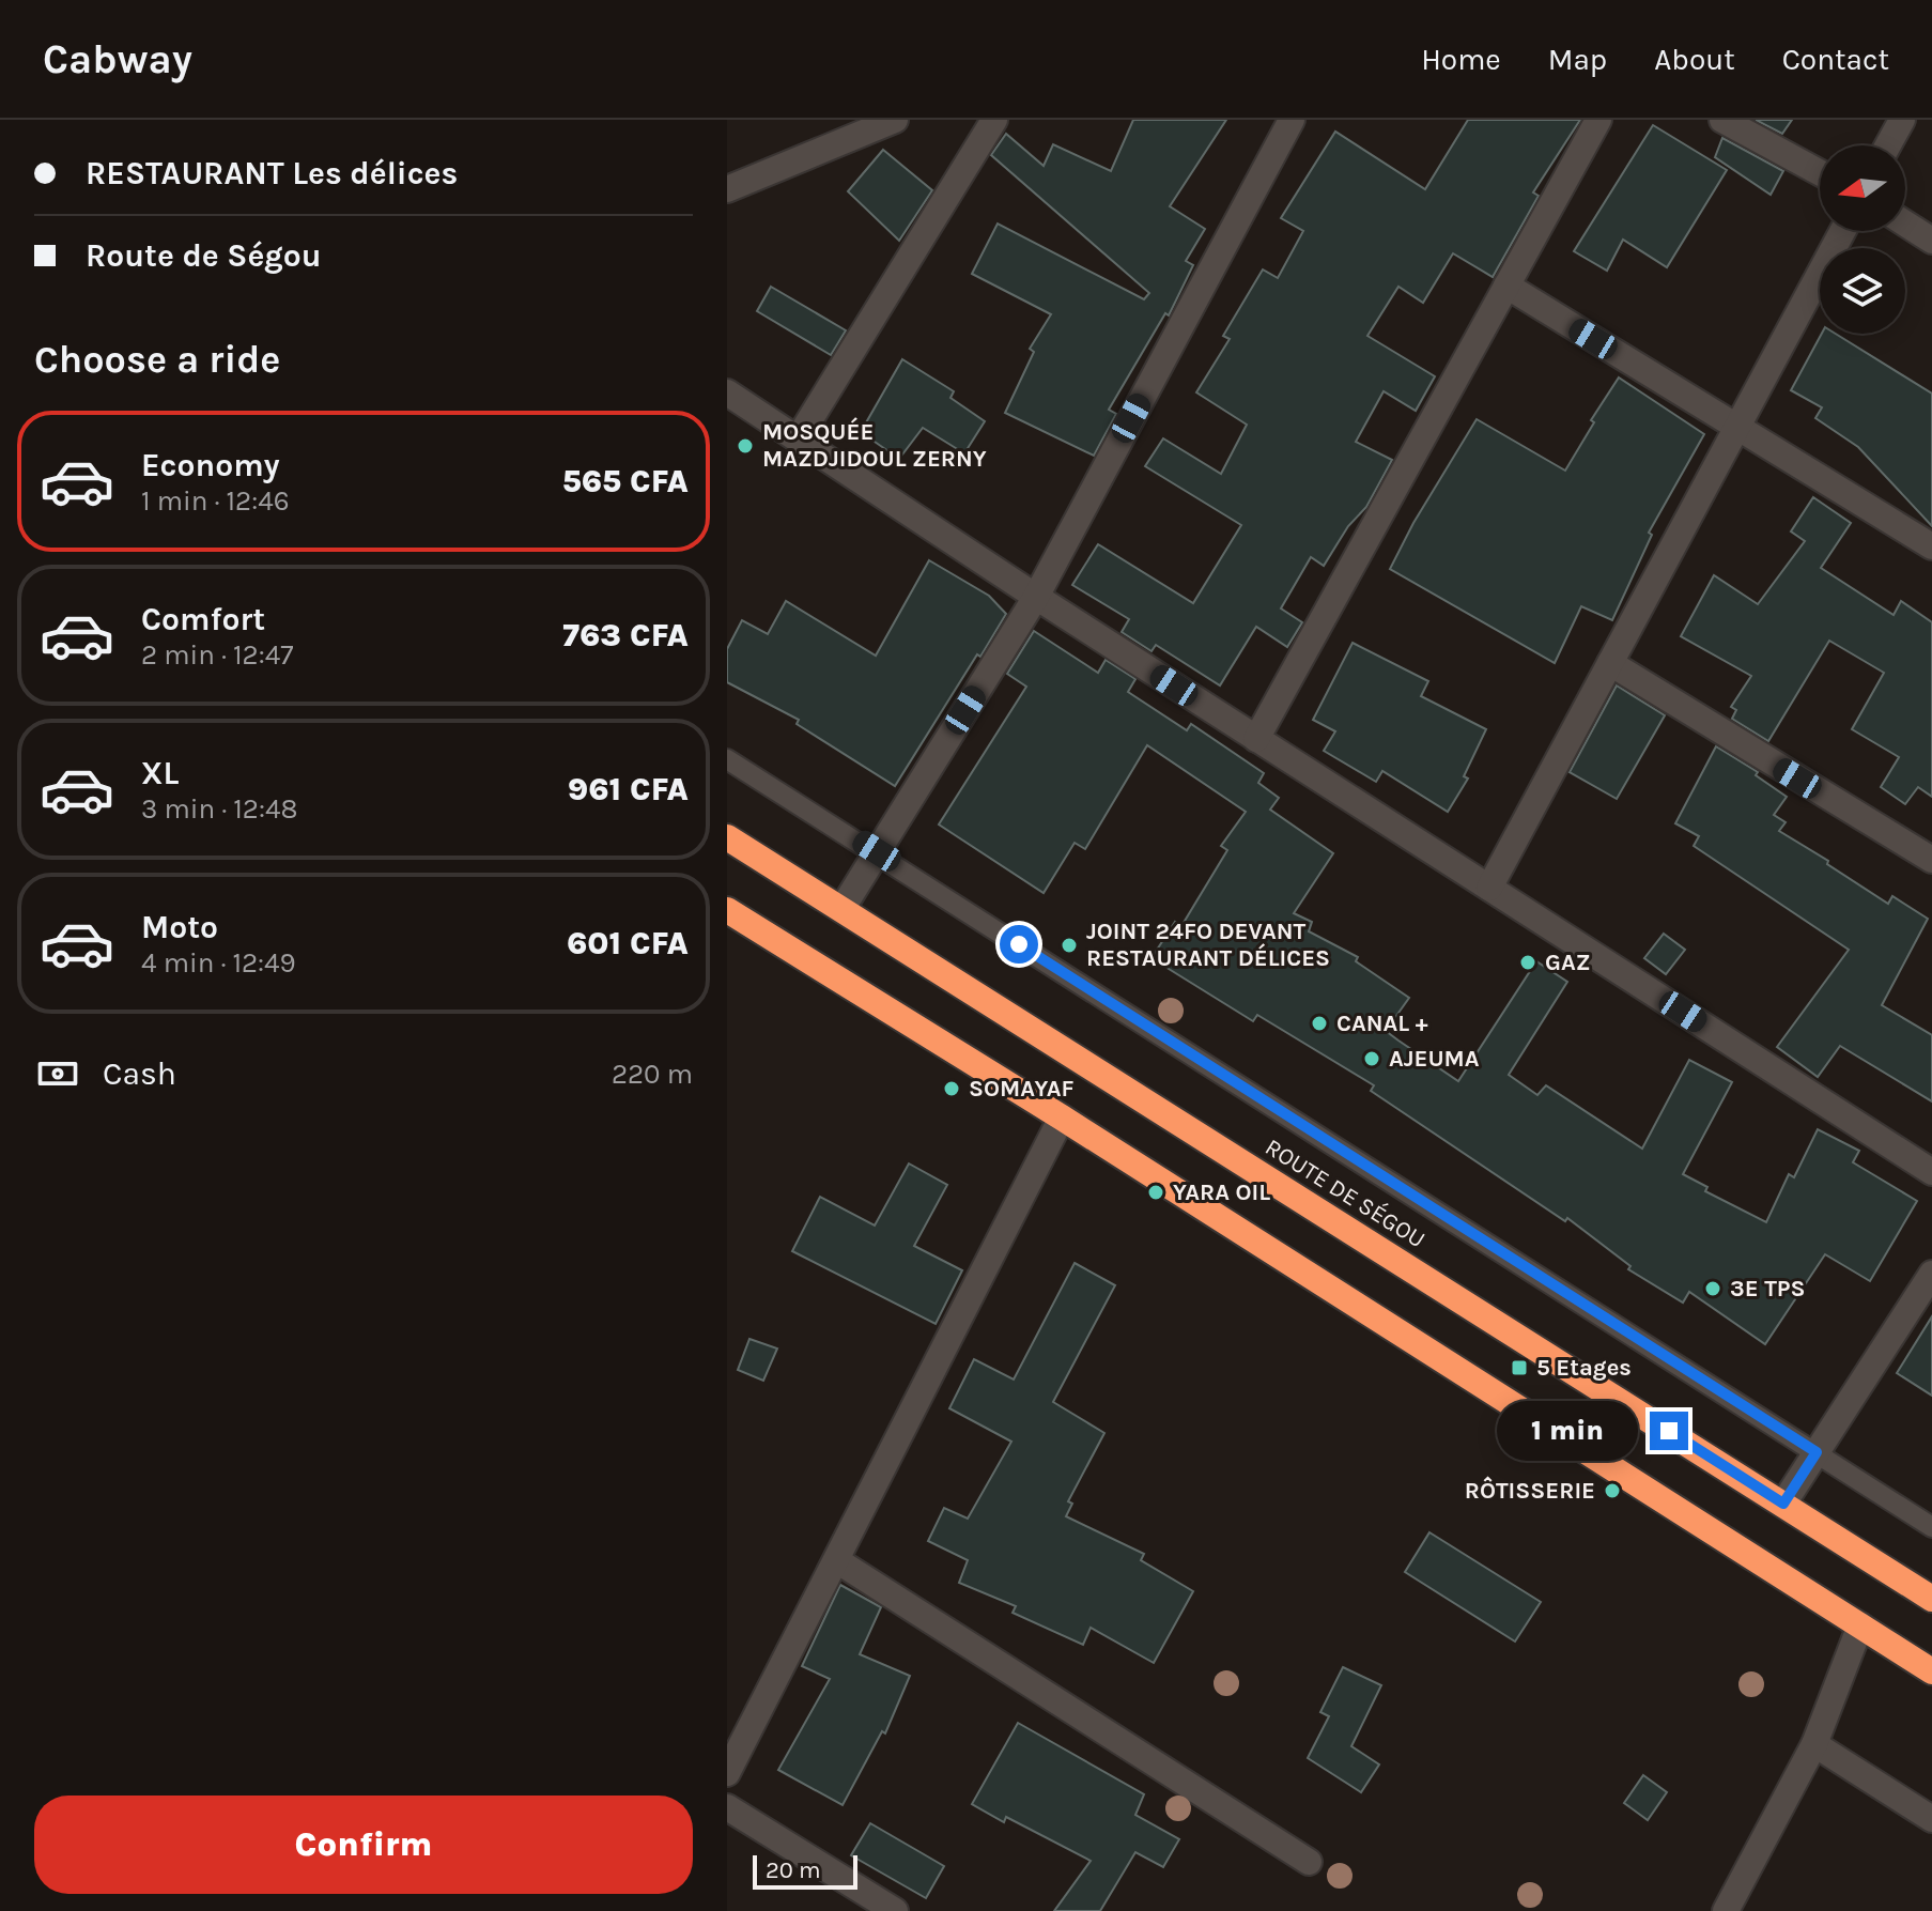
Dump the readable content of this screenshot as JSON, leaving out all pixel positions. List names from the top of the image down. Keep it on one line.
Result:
{"streets":{"highway":["ROUTE DE SÉGOU"]},"places":{"other":["MOSQUÉE MAZDJIDOUL ZERNY","JOINT 24FO DEVANT RESTAURANT DÉLICES","GAZ","CANAL +","AJEUMA","SOMAYAF","YARA OIL","3E TPS","RÔTISSERIE"],"transit":["5 Etages"]},"scale_bar":"20 m","north":"left","page":{"header":"Cabway","nav":["Home","Map","About","Contact"],"banner":["RESTAURANT Les délices","Route de Ségou"],"heading":"Choose a ride","list":[{"name":"Economy","note":"1 min · 12:46","value":"565 CFA"},{"name":"Comfort","note":"2 min · 12:47","value":"763 CFA"},{"name":"XL","note":"3 min · 12:48","value":"961 CFA"},{"name":"Moto","note":"4 min · 12:49","value":"601 CFA"}],"pay":["Cash","220 m"],"bubble":"1 min","buttons":"Confirm","scale":"20 m"}}
